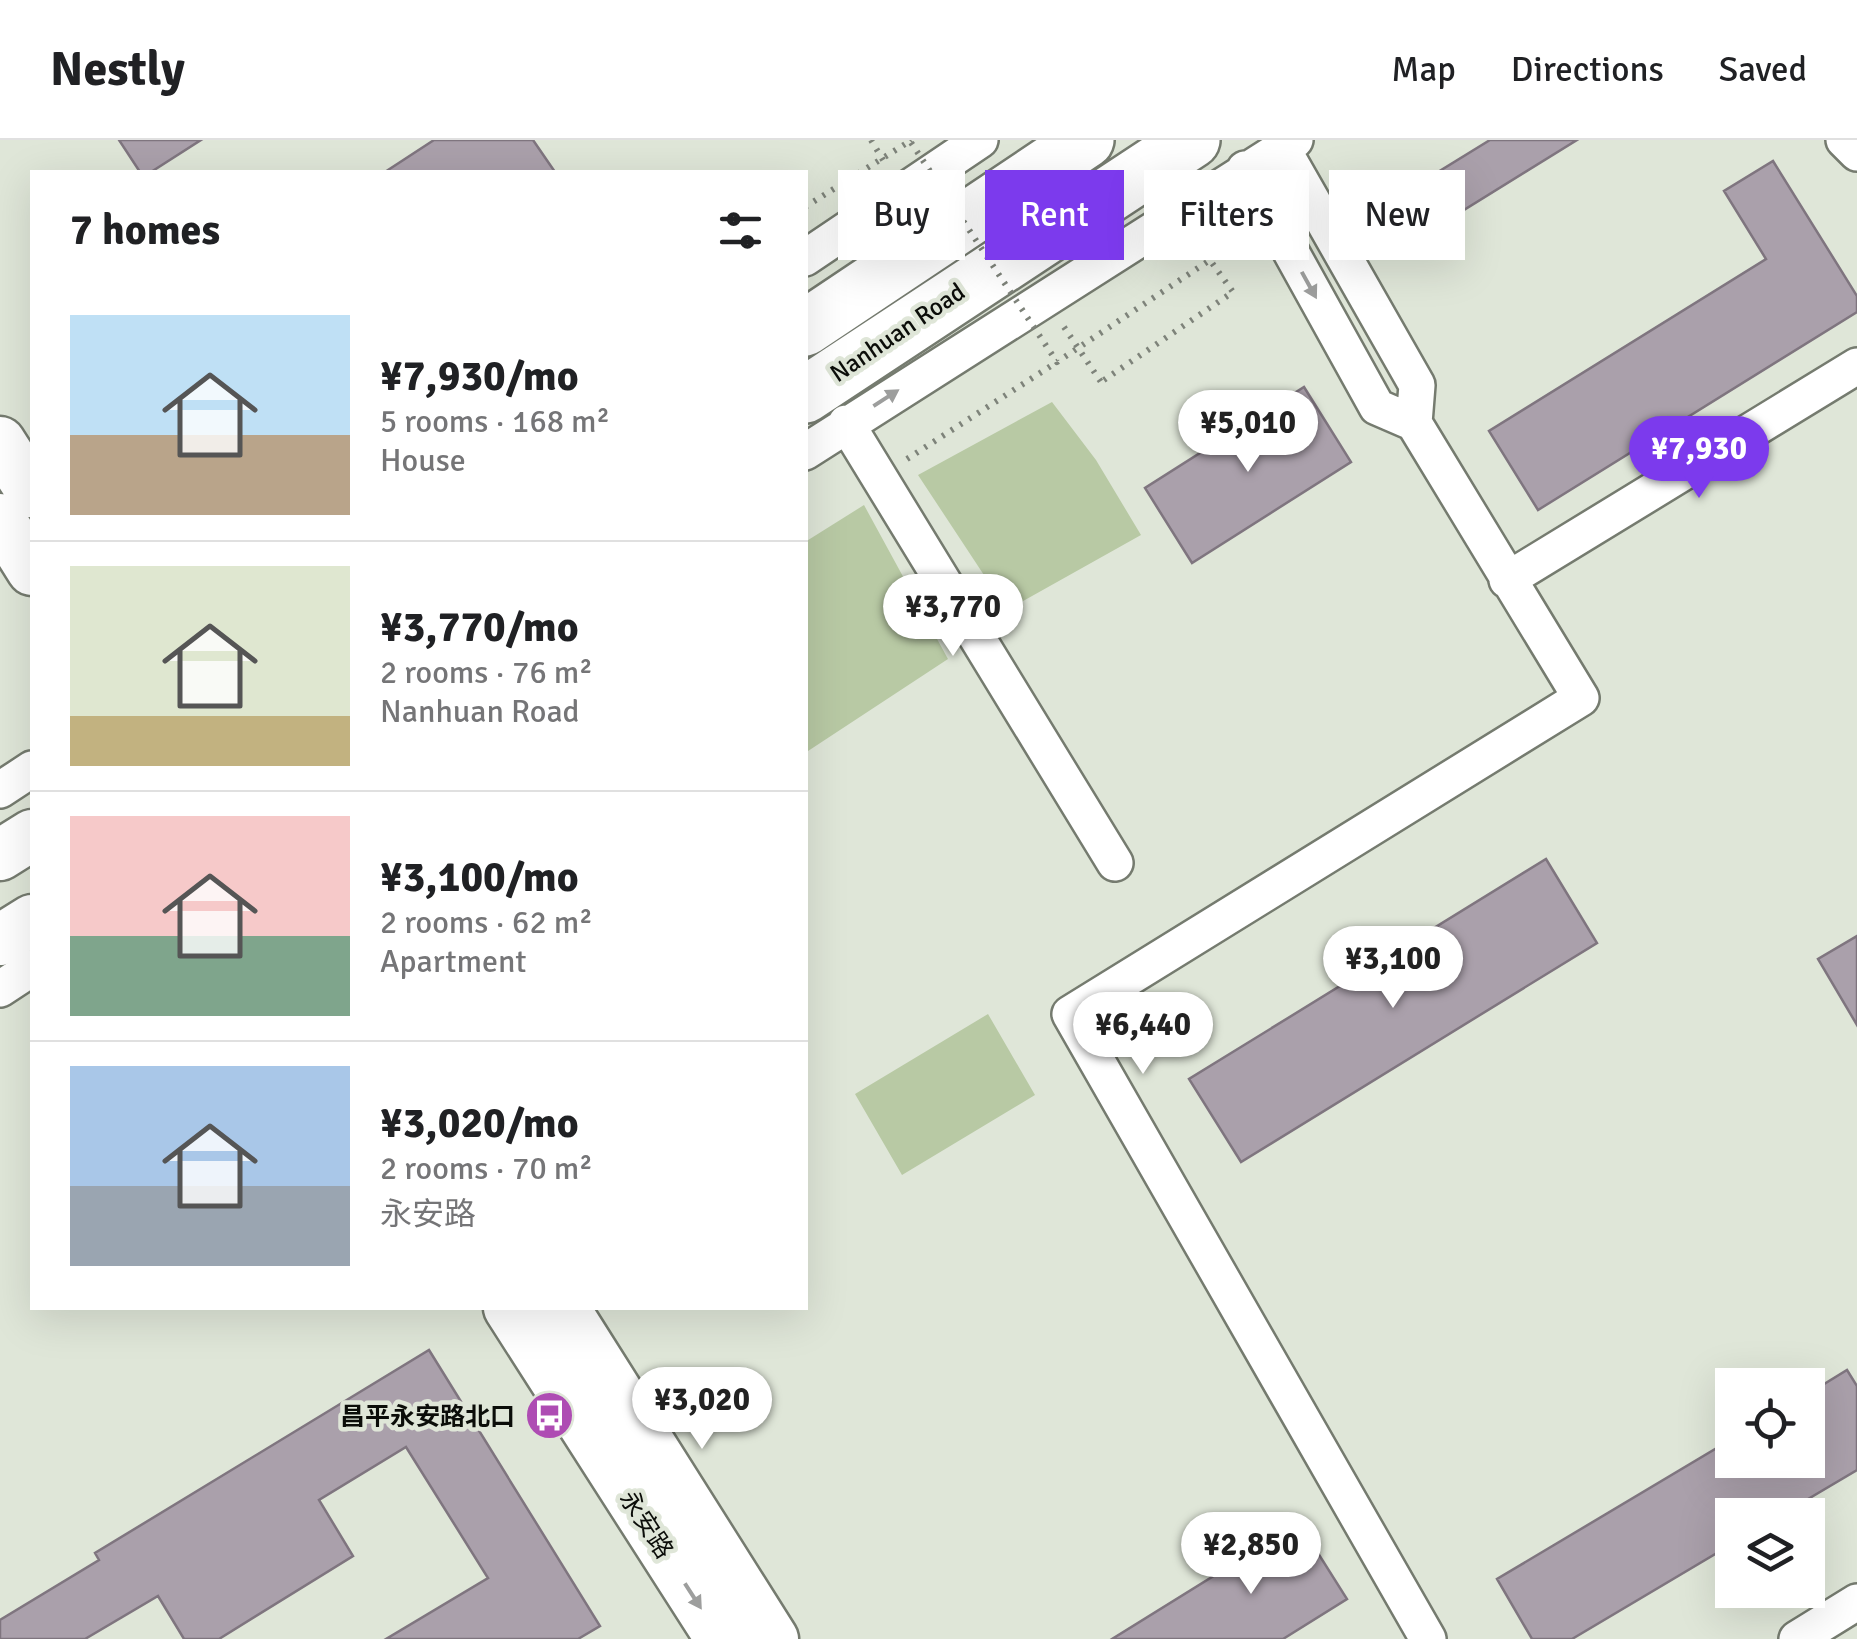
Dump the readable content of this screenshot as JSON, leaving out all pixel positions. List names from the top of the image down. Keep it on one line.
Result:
{"streets":{"main road":["Nanhuan Road","永安路"]},"places":{"bus stop":["昌平永安路北口"]},"page":{"header":"Nestly","nav":["Map","Directions","Saved"],"chip":["Buy","Rent","Filters","New"],"heading":"7 homes","list":[{"name":"¥7,930/mo","note":"5 rooms · 168 m² · House"},{"name":"¥3,770/mo","note":"2 rooms · 76 m² · Nanhuan Road"},{"name":"¥3,100/mo","note":"2 rooms · 62 m² · Apartment"},{"name":"¥3,020/mo","note":"2 rooms · 70 m² · 永安路"}],"price":["¥5,010","¥7,930","¥3,770","¥3,100","¥6,440","¥3,020","¥2,850"]}}
